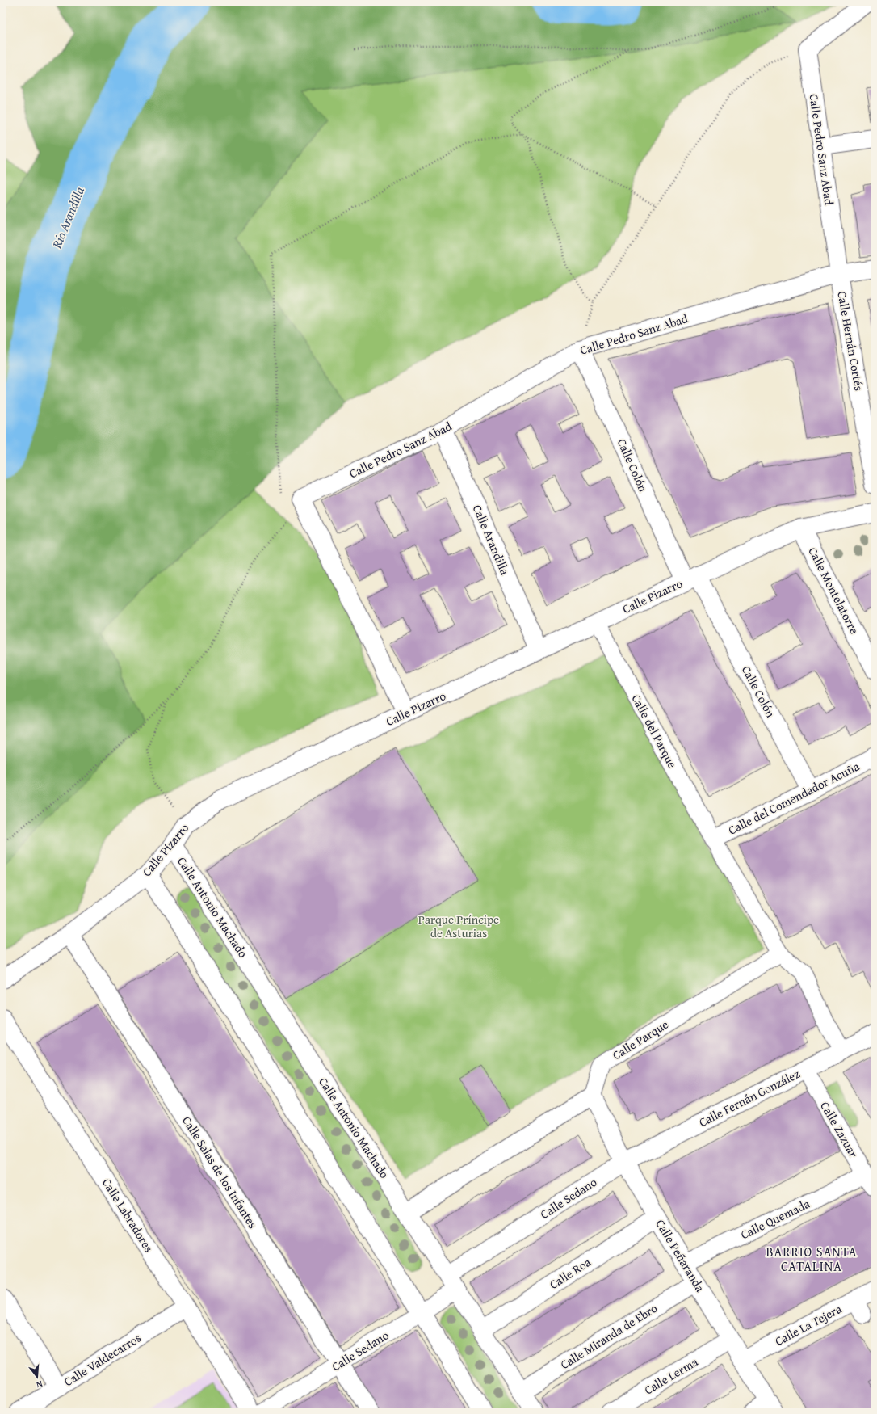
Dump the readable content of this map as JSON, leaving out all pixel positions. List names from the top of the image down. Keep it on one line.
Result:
{"streets":{"street":["Calle Pedro Sanz Abad","Calle Hernán Cortés","Calle Colón","Calle Arandilla","Calle Montelatorre","Calle Pizarro","Calle del Parque","Calle del Comendador Acuña","Calle Antonio Machado","Calle Parque","Calle Fernán González","Calle Zazuar","Calle Salas de los Infantes","Calle Sedano","Calle Labradores","Calle Quemada","Calle Peñaranda","Calle Roa","Calle La Tejera","Calle Miranda de Ebro","Calle Valdecarros","Calle Lerma"]},"crossings":[["Calle Pedro Sanz Abad","Calle Hernán Cortés"],["Calle Pedro Sanz Abad","Calle Colón"],["Calle Pedro Sanz Abad","Calle Arandilla"],["Calle Pedro Sanz Abad","Calle Pizarro"],["Calle Colón","Calle Pizarro"],["Calle Colón","Calle del Comendador Acuña"],["Calle Arandilla","Calle Pizarro"],["Calle Montelatorre","Calle Pizarro"],["Calle Pizarro","Calle del Parque"],["Calle Pizarro","Calle Antonio Machado"],["Calle Pizarro","Calle Salas de los Infantes"],["Calle del Parque","Calle del Comendador Acuña"],["Calle Antonio Machado","Calle Sedano"],["Calle Antonio Machado","Calle Roa"],["Calle Antonio Machado","Calle Miranda de Ebro"],["Calle Parque","Calle Peñaranda"],["Calle Fernán González","Calle Zazuar"],["Calle Fernán González","Calle Sedano"],["Calle Fernán González","Calle Peñaranda"],["Calle Zazuar","Calle Quemada"],["Calle Salas de los Infantes","Calle Sedano"],["Calle Sedano","Calle Peñaranda"],["Calle Labradores","Calle Valdecarros"],["Calle Quemada","Calle Peñaranda"],["Calle Peñaranda","Calle Roa"],["Calle Peñaranda","Calle La Tejera"],["Calle Peñaranda","Calle Miranda de Ebro"],["Calle Peñaranda","Calle Lerma"]],"districts":["BARRIO SANTA CATALINA"],"water":["Río Arandilla"],"parks":["Parque Príncipe de Asturias"],"north":"bottom"}
